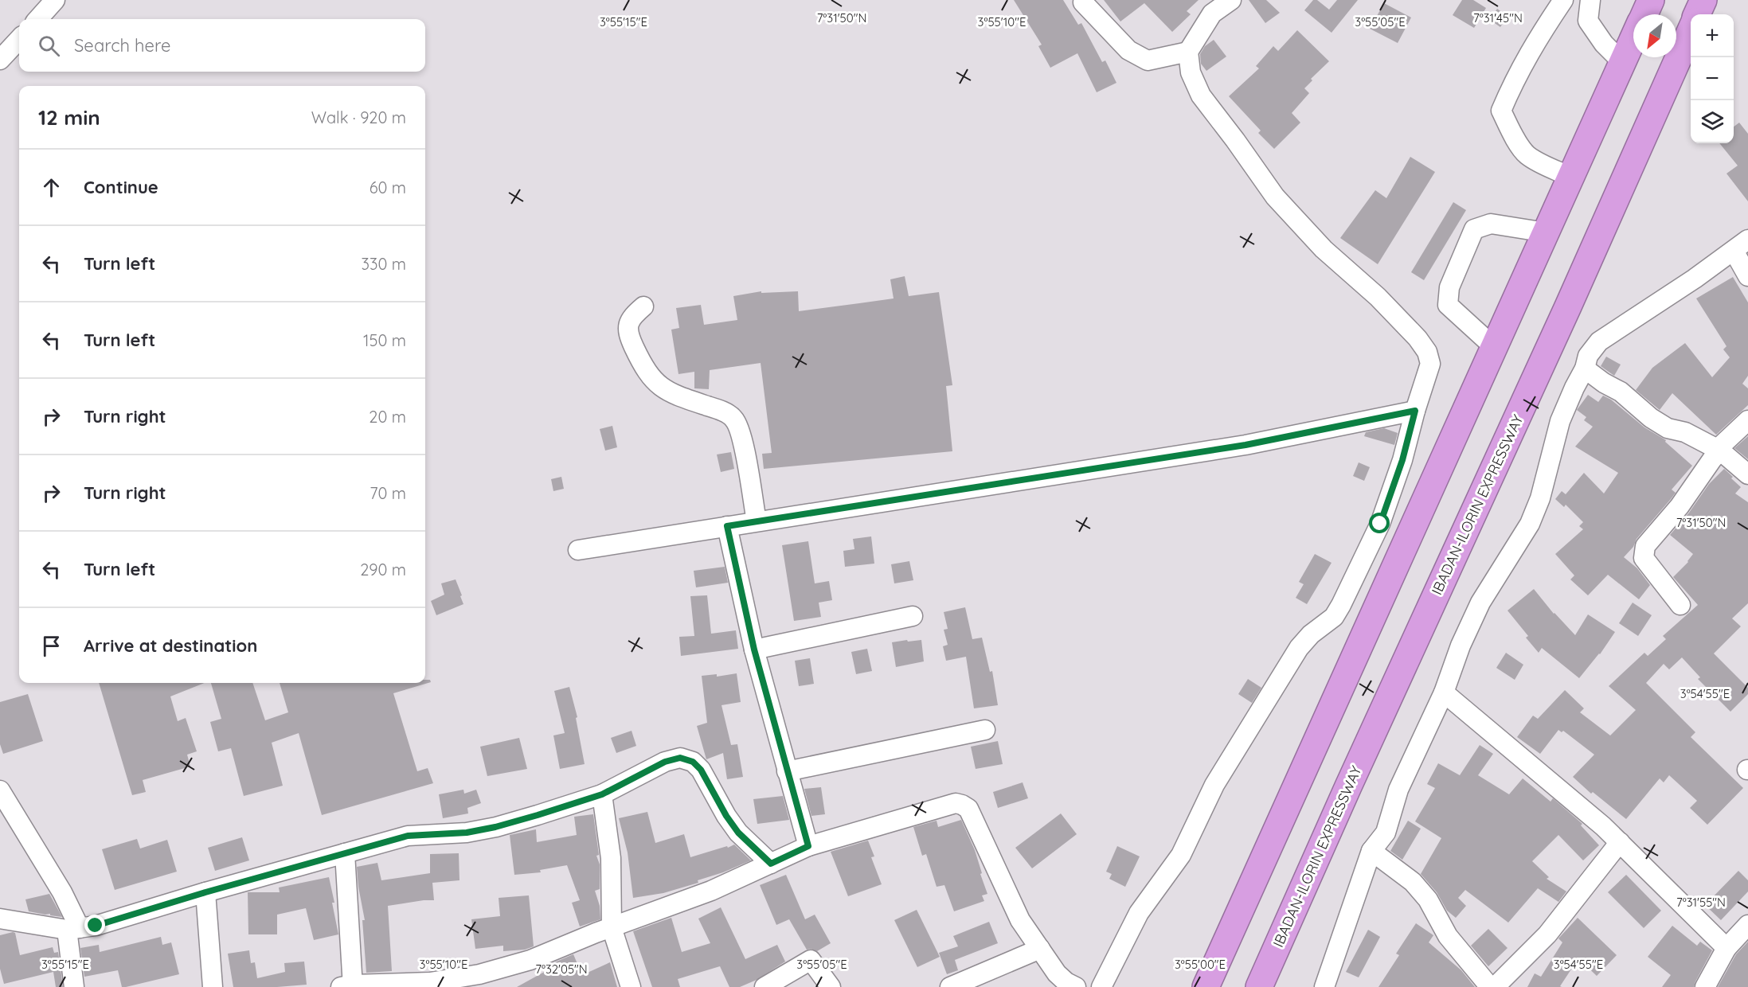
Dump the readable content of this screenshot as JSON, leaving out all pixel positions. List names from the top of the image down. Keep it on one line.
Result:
{"streets":{"highway":["IBADAN-ILORIN EXPRESSWAY"]},"north":"bottom left","page":{"map_buttons":["+","−"],"search":"Search here","heading":["12 min","Walk · 920 m"],"list":[["Continue","60 m"],["Turn left","330 m"],["Turn left","150 m"],["Turn right","20 m"],["Turn right","70 m"],["Turn left","290 m"],"Arrive at destination"]},"coordinates":["7°31'50\"N","7°31'45\"N","3°55'15\"E","3°55'10\"E","3°55'05\"E","3°54'55\"E","7°31'55\"N","3°55'00\"E","7°32'05\"N"]}
